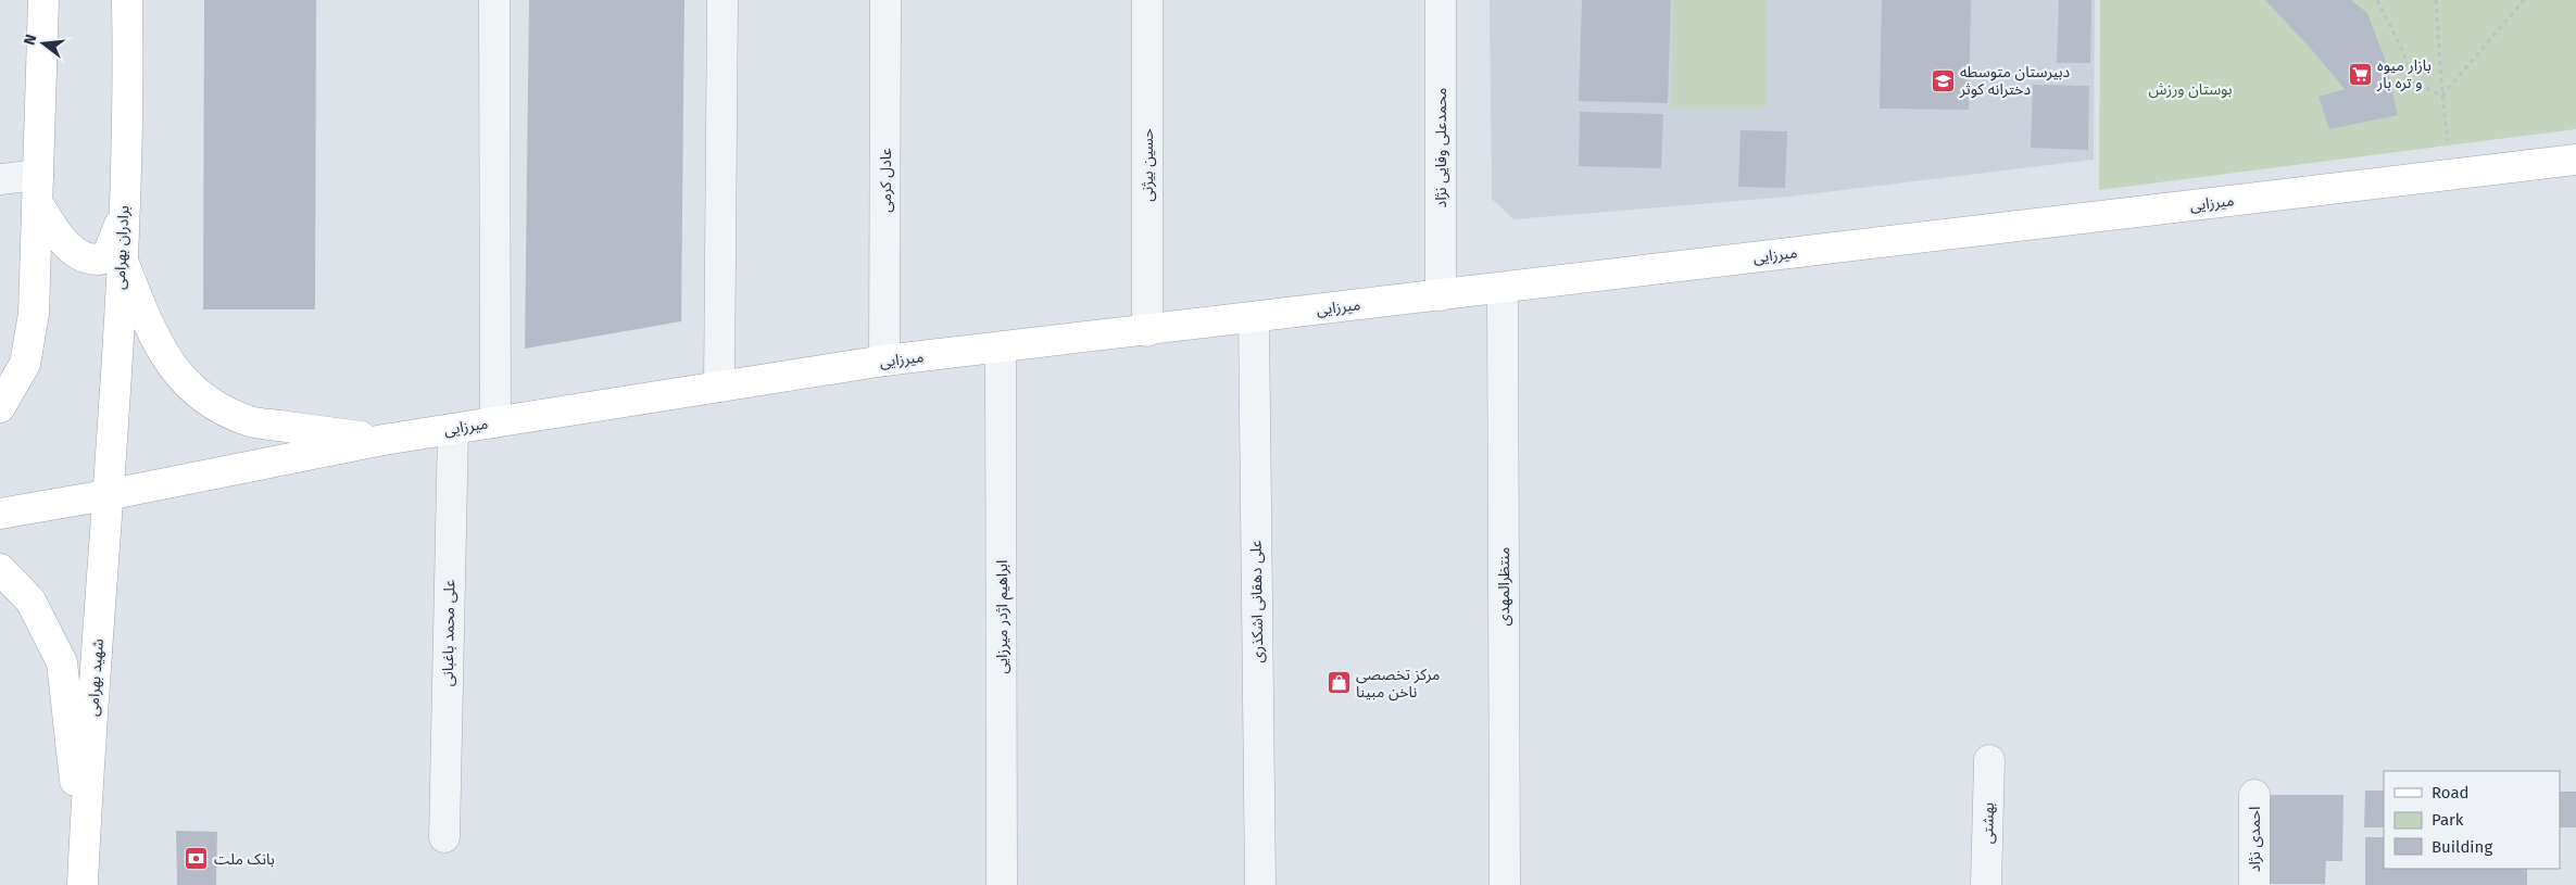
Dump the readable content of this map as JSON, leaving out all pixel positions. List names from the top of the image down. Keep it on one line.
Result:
{"streets":{"main road":["میرزایی","برادران بهرامی","شهید بهرامی"],"street":["محمدعلی وفایی نژاد","حسین بیژنی","عادل کرمی","منتظرالمهدی","علی دهقانی اشکذری","ابراهیم اژدر میرزایی","علی محمد باغبانی","بهشتی","احمدی نژاد"]},"crossings":[["محمدعلی وفایی نژاد","میرزایی"],["حسین بیژنی","میرزایی"],["عادل کرمی","میرزایی"],["میرزایی","برادران بهرامی"],["میرزایی","منتظرالمهدی"],["میرزایی","علی دهقانی اشکذری"],["میرزایی","ابراهیم اژدر میرزایی"],["میرزایی","علی محمد باغبانی"],["میرزایی","شهید بهرامی"],["برادران بهرامی","شهید بهرامی"]],"parks":["بوستان ورزش"],"places":{"supermarket":["بازار میوه و تره بار"],"school or university":["دبیرستان متوسطه دخترانه کوثر"],"shop":["مرکز تخصصی ناخن مبینا"],"bank":["بانک ملت"]},"legend":["Road","Park","Building"],"north":"left"}
